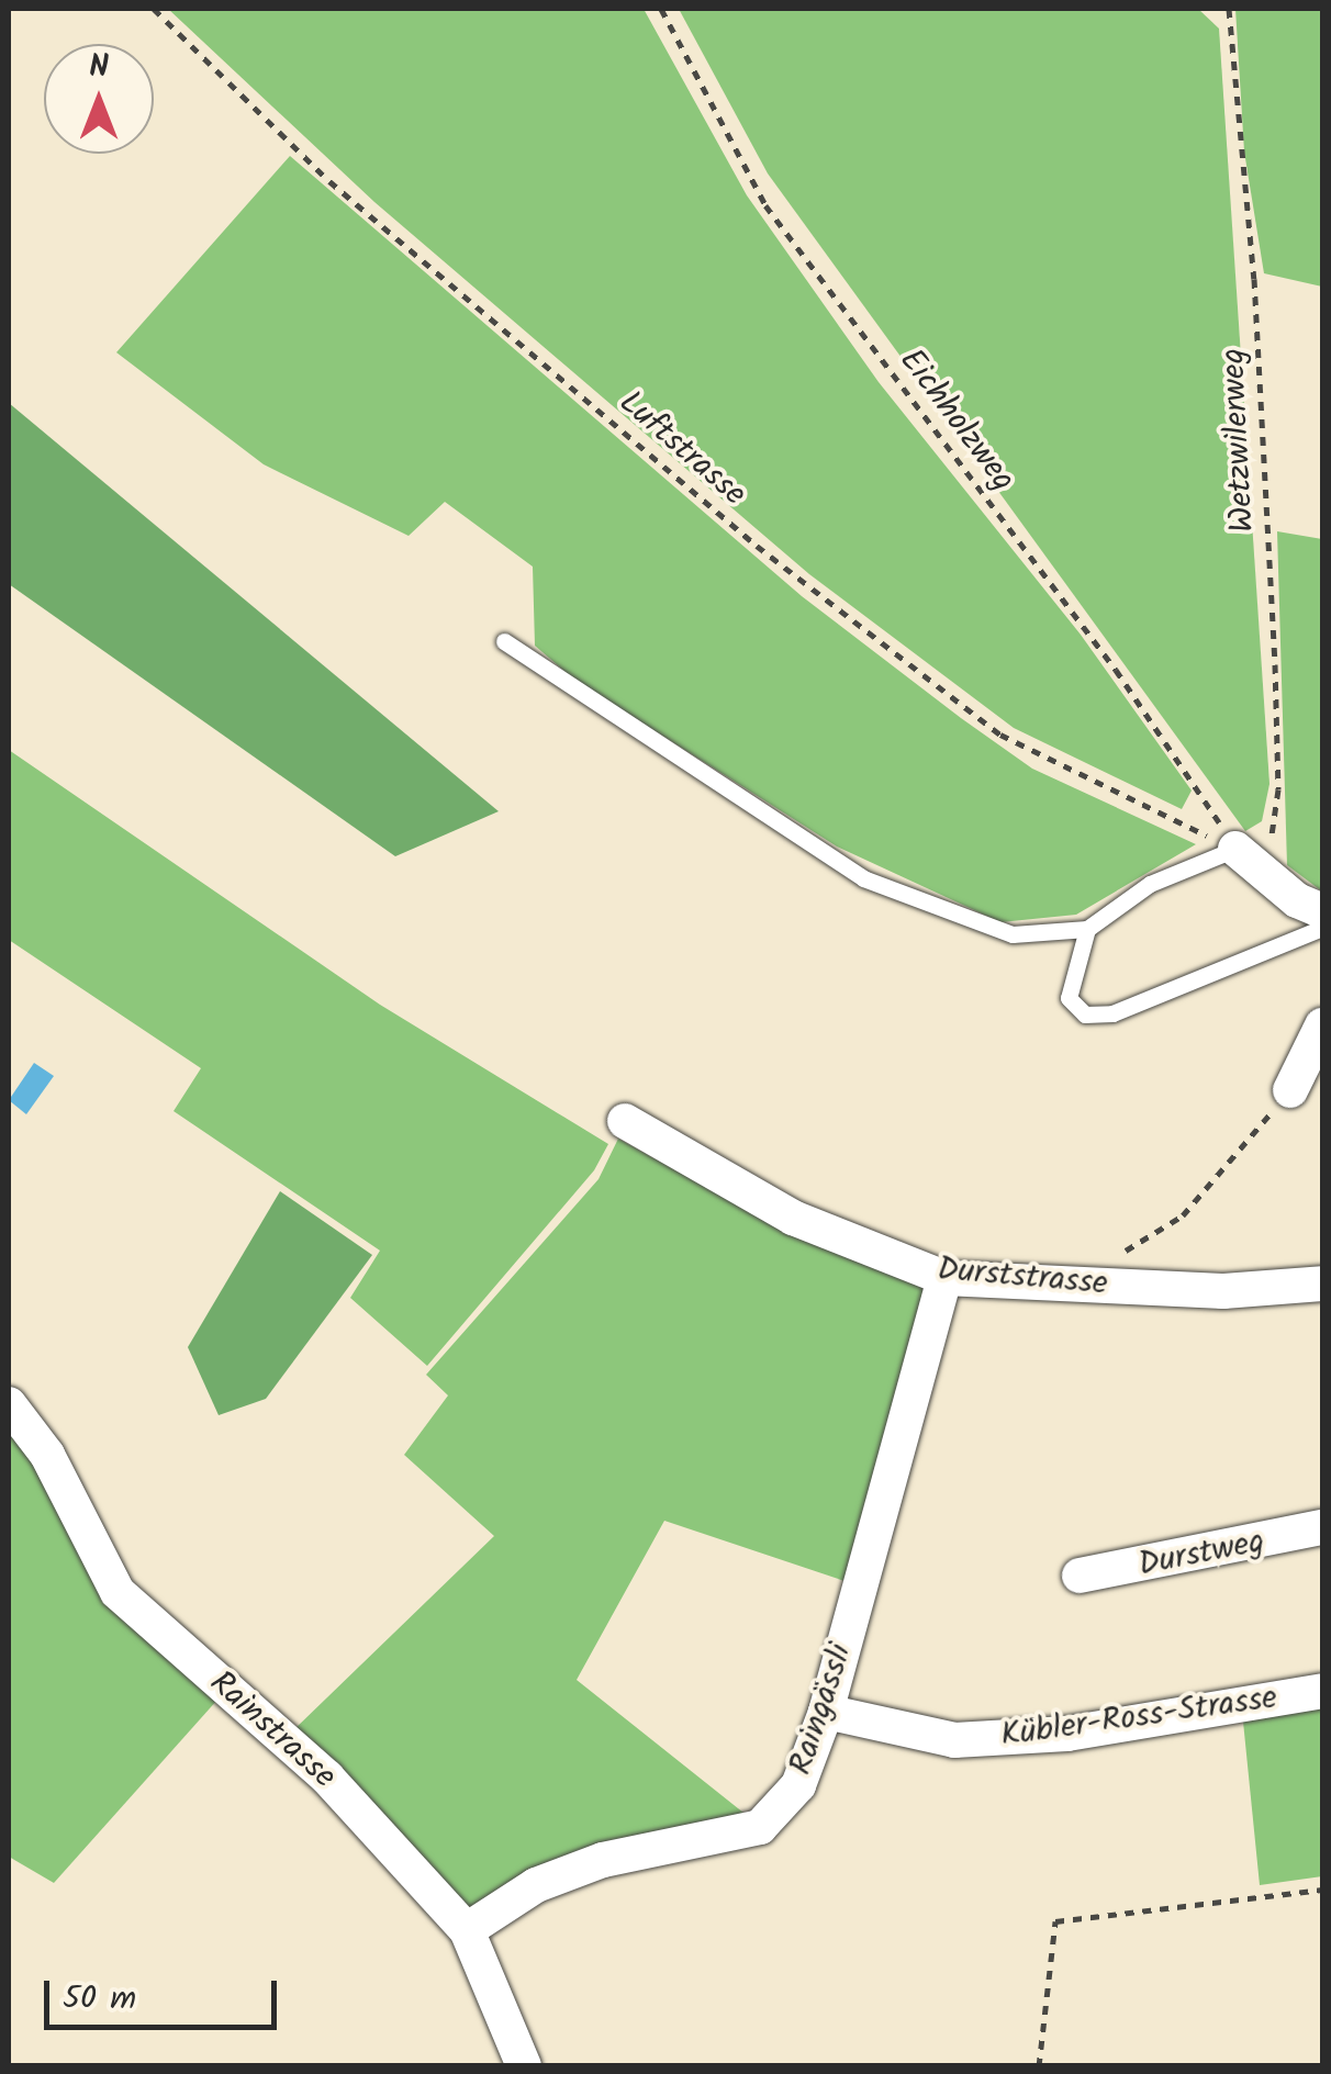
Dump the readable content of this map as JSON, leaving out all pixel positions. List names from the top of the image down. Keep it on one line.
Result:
{"streets":{"street":["Durststrasse","Durstweg","Raingässli","Kübler-Ross-Strasse","Rainstrasse"],"path":["Eichholzweg","Wetzwilerweg","Luftstrasse"]},"crossings":[["Eichholzweg","Wetzwilerweg"],["Eichholzweg","Luftstrasse"],["Wetzwilerweg","Luftstrasse"],["Durststrasse","Raingässli"],["Raingässli","Kübler-Ross-Strasse"],["Raingässli","Rainstrasse"]],"scale_bar":"50 m","north":"top"}
